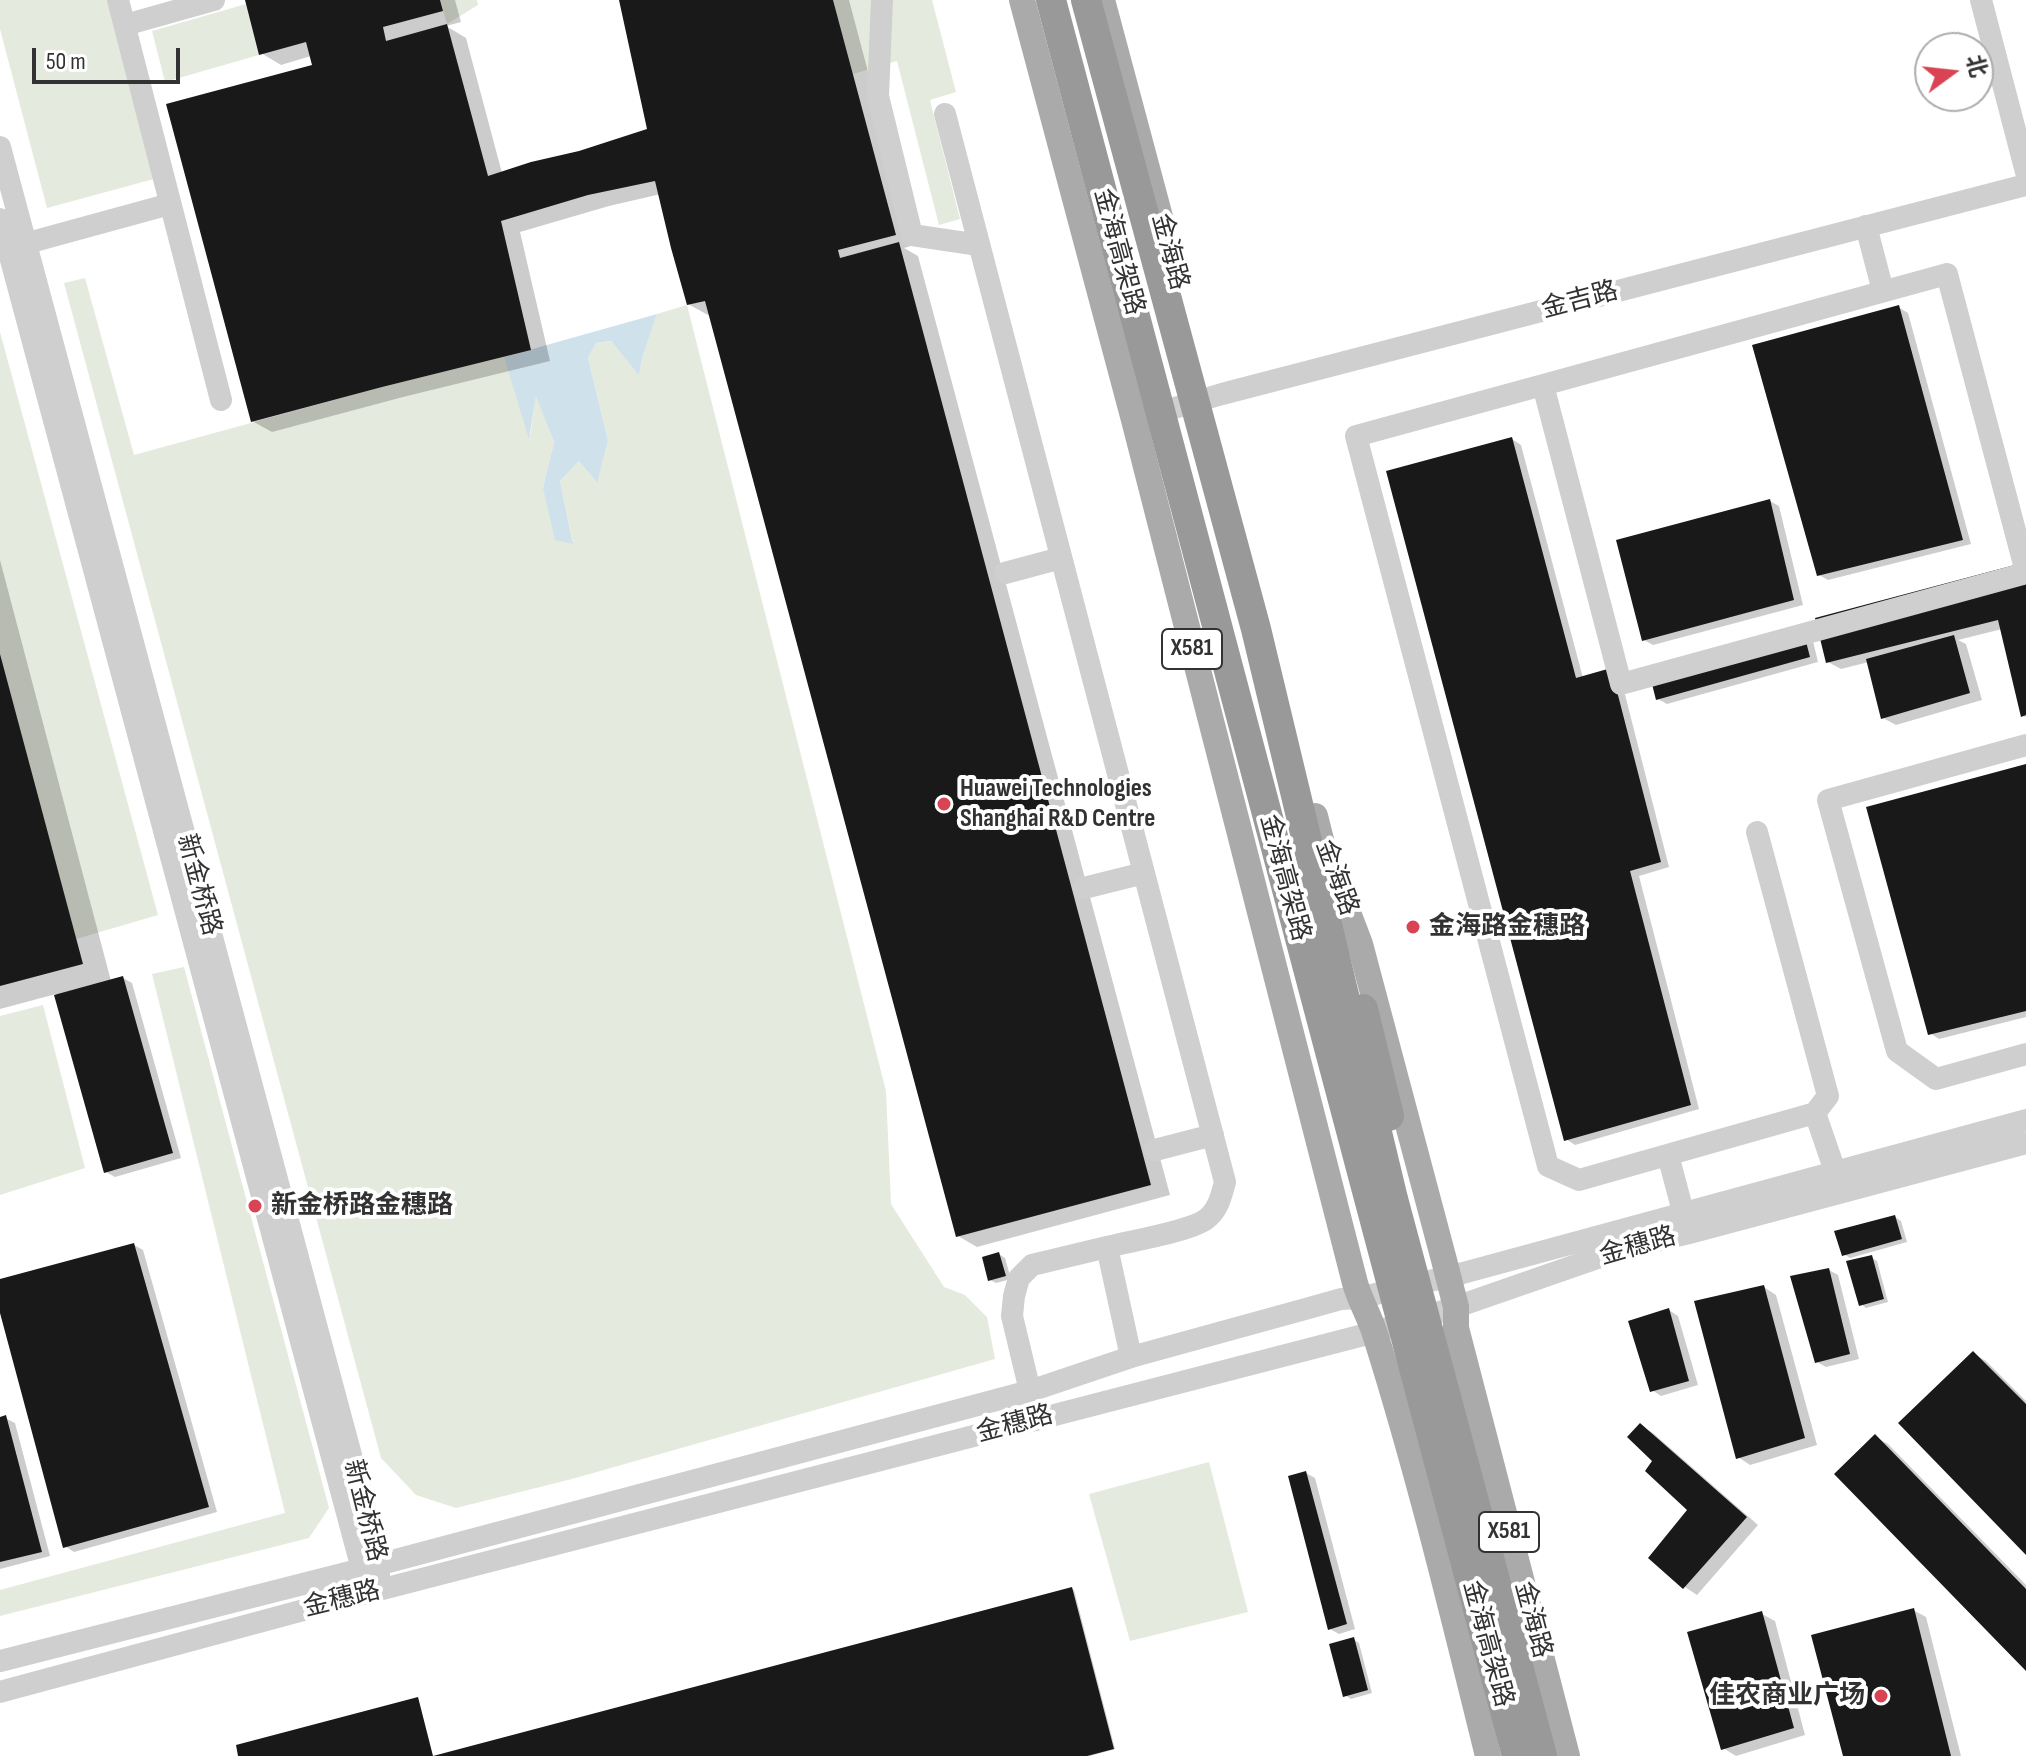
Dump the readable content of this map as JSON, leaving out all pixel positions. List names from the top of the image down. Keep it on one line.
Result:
{"streets":{"highway":["金海高架路"],"main road":["金海路","X581"],"street":["金吉路","新金桥路","金穗路"]},"crossings":[["金海路","金吉路"],["金海路","金穗路"],["金吉路","X581"],["X581","金穗路"],["新金桥路","金穗路"]],"places":["Huawei Technologies Shanghai R&D Centre","金海路金穗路","新金桥路金穗路","佳农商业广场"],"scale_bar":"50 m","north":"right"}
